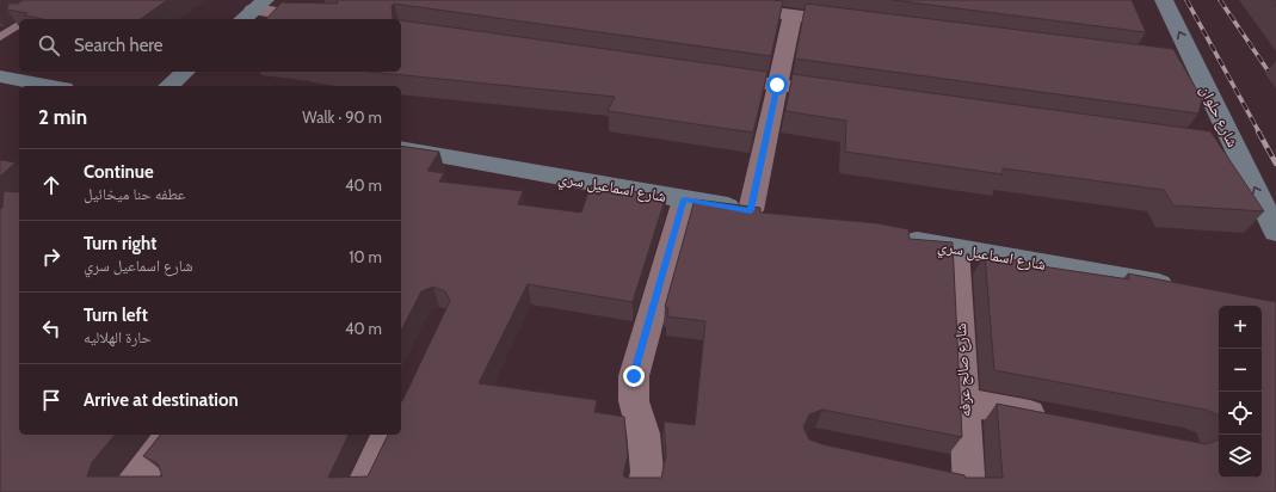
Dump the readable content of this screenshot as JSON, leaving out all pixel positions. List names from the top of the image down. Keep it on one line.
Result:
{"streets":{"street":["شارع حلوان","شارع اسماعيل سري","شارع صالح عرفه"]},"crossings":[["شارع اسماعيل سري","شارع صالح عرفه"]],"one_way":["شارع حلوان"],"page":{"search":"Search here","heading":["2 min","Walk · 90 m"],"list":[["Continue","عطفه حنا ميخائيل","40 m"],["Turn right","شارع اسماعيل سري","10 m"],["Turn left","حارة الهلاليه","40 m"],"Arrive at destination"],"map_buttons":["+","−"]}}
